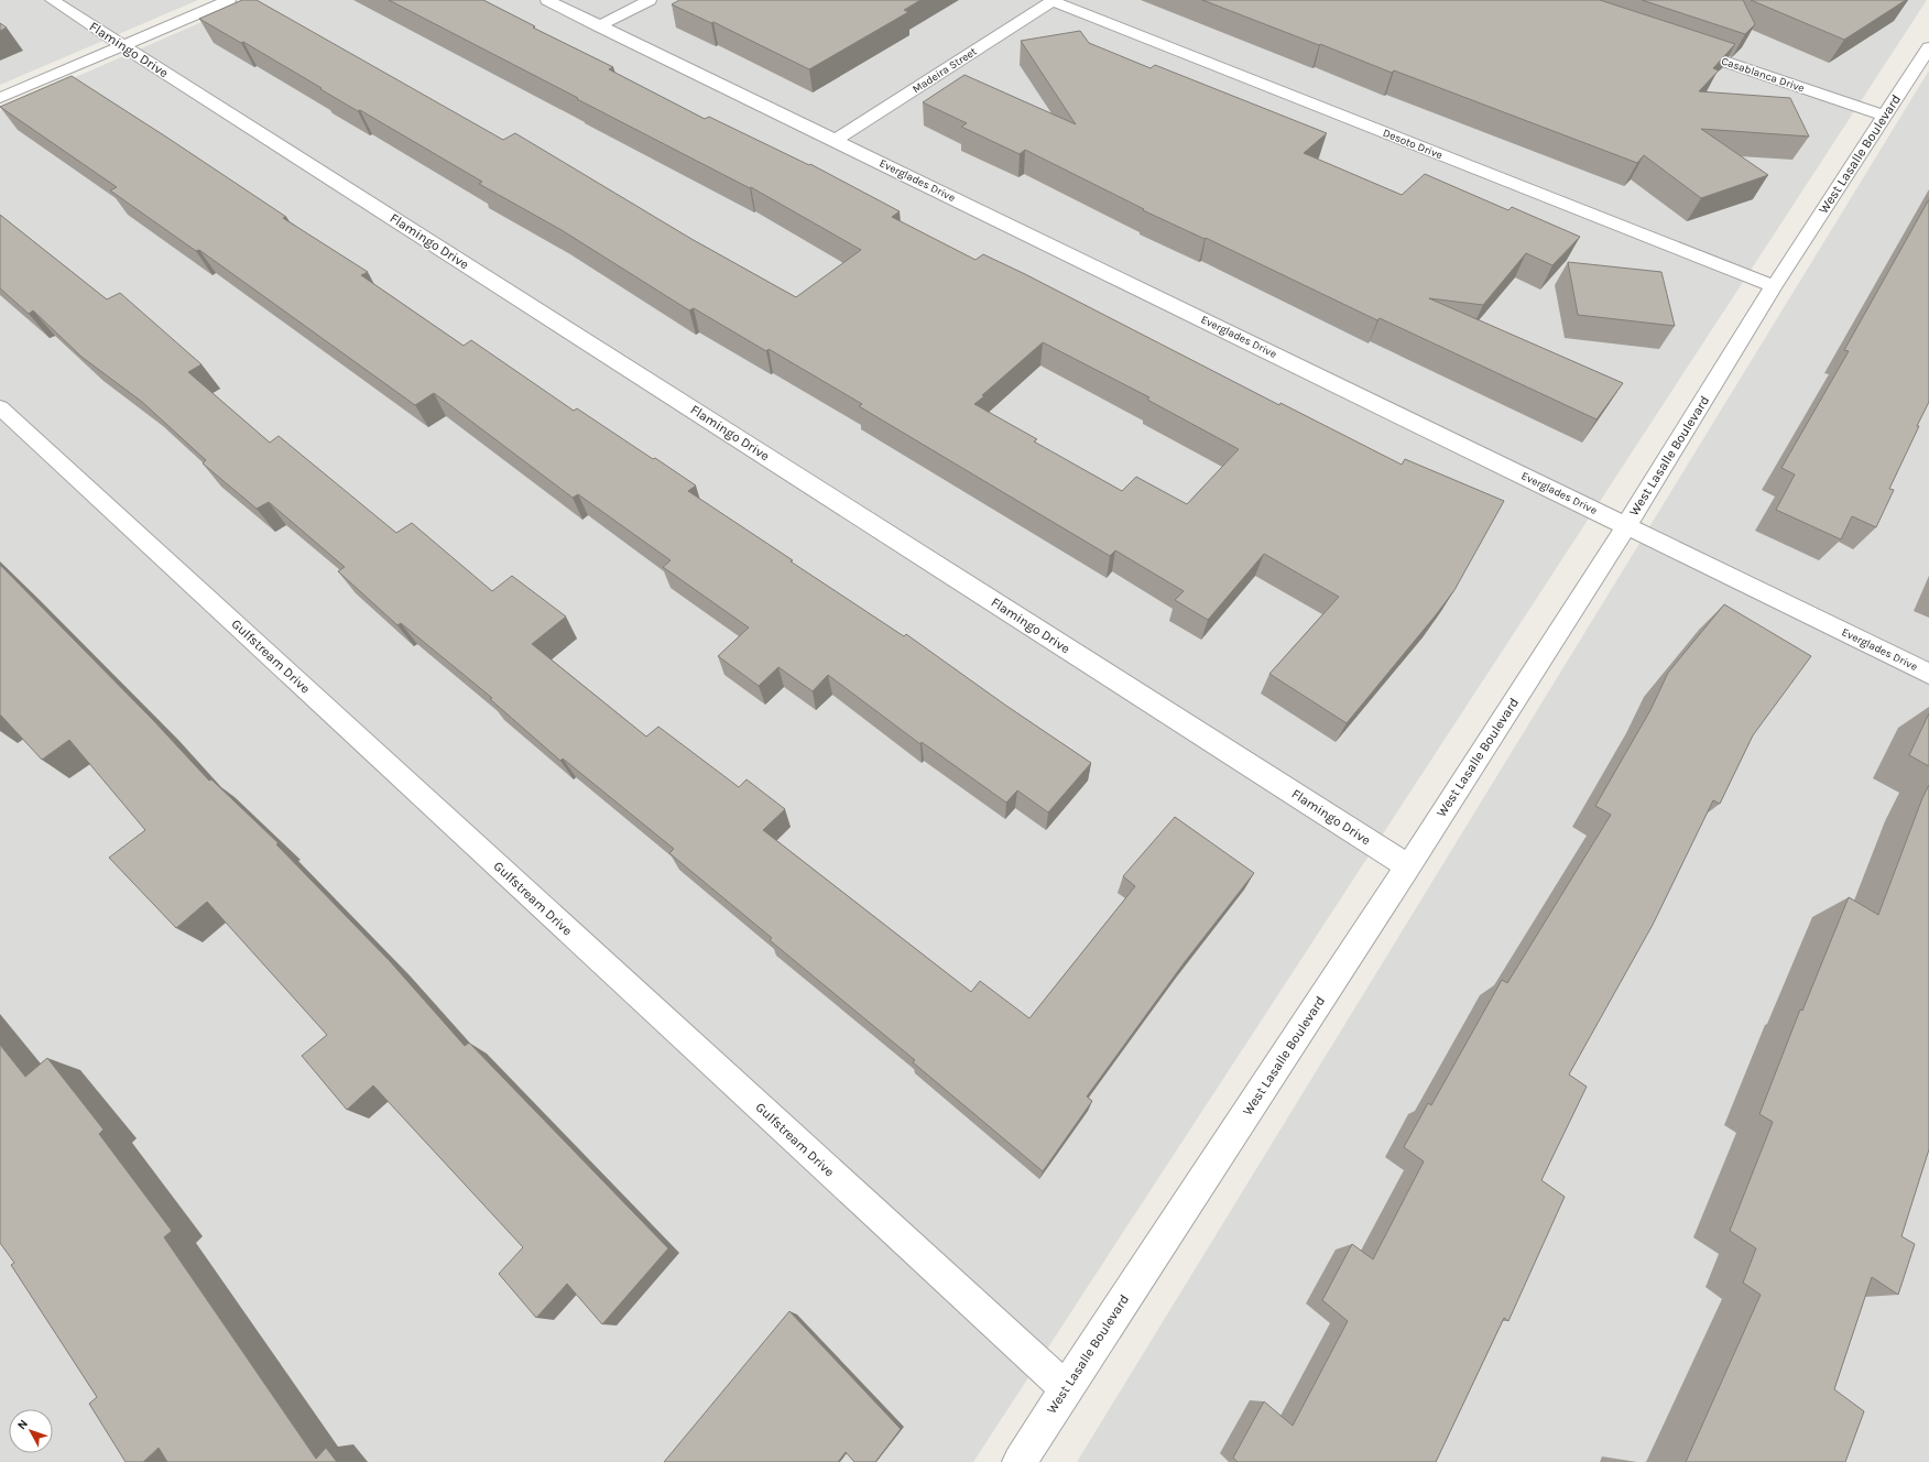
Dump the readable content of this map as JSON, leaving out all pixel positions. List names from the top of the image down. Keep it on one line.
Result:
{"streets":{"street":["Flamingo Drive","Madeira Street","Casablanca Drive","Desoto Drive","West Lasalle Boulevard","Everglades Drive","Gulfstream Drive"]},"crossings":[["Flamingo Drive","West Lasalle Boulevard"],["Madeira Street","Desoto Drive"],["Madeira Street","Everglades Drive"],["Casablanca Drive","West Lasalle Boulevard"],["Desoto Drive","West Lasalle Boulevard"],["West Lasalle Boulevard","Everglades Drive"],["West Lasalle Boulevard","Gulfstream Drive"]],"north":"top left"}
